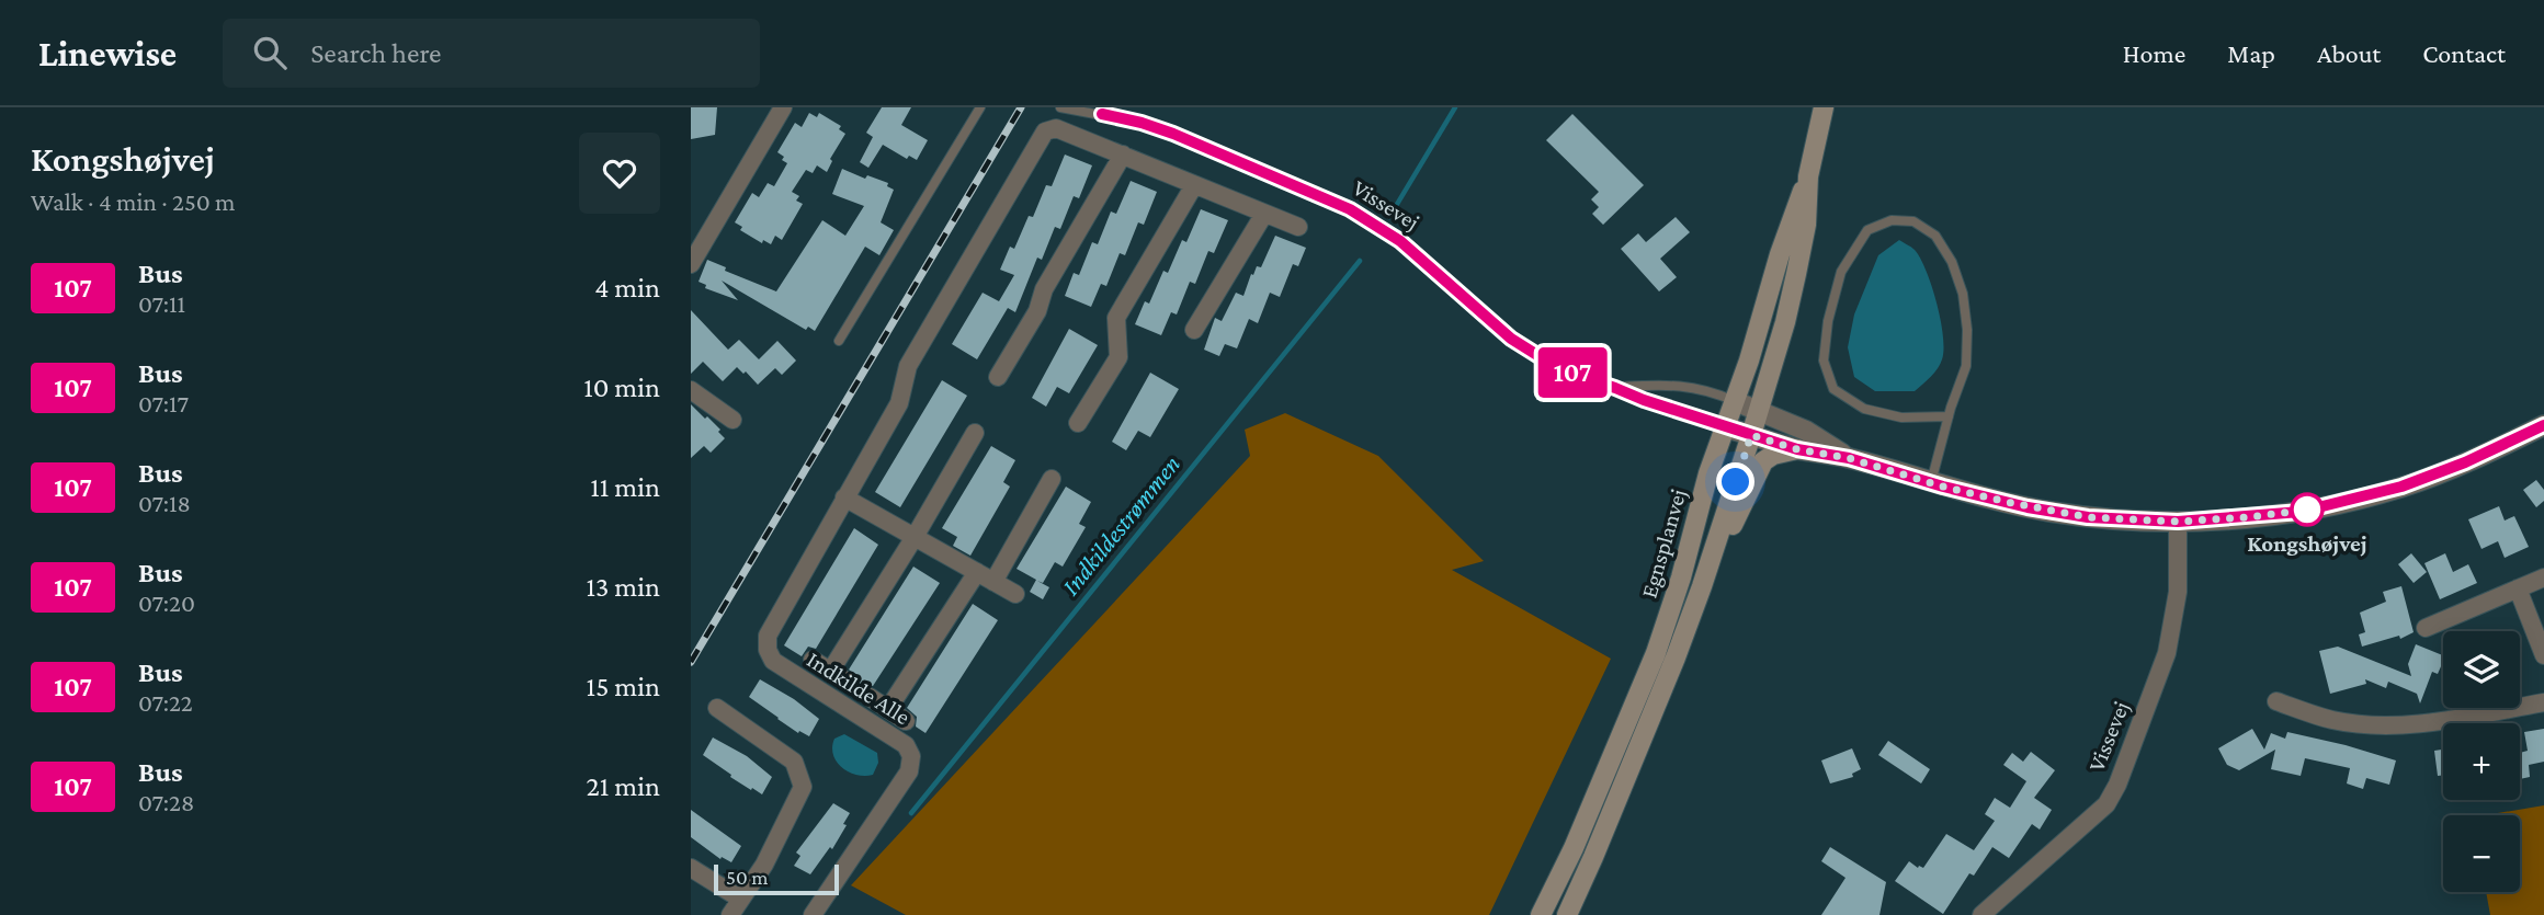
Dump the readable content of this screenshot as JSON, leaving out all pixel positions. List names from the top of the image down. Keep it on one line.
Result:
{"streets":{"main road":["Egnsplanvej"],"street":["Vissevej","Indkilde Alle"]},"crossings":[["Vissevej","Egnsplanvej"]],"water":["Indkildestrømmen"],"places":["Kongshøjvej"],"lines":["bus line 107"],"scale_bar":"50 m","page":{"header":"Linewise","search":"Search here","nav":["Home","Map","About","Contact"],"heading":["Kongshøjvej","Walk · 4 min · 250 m"],"on_map":"107","list":[{"mark":"107","name":"Bus","note":"07:11","value":"4 min"},{"mark":"107","name":"Bus","note":"07:17","value":"10 min"},{"mark":"107","name":"Bus","note":"07:18","value":"11 min"},{"mark":"107","name":"Bus","note":"07:20","value":"13 min"},{"mark":"107","name":"Bus","note":"07:22","value":"15 min"},{"mark":"107","name":"Bus","note":"07:28","value":"21 min"}],"map_buttons":["+","−"],"scale":"50 m"}}
